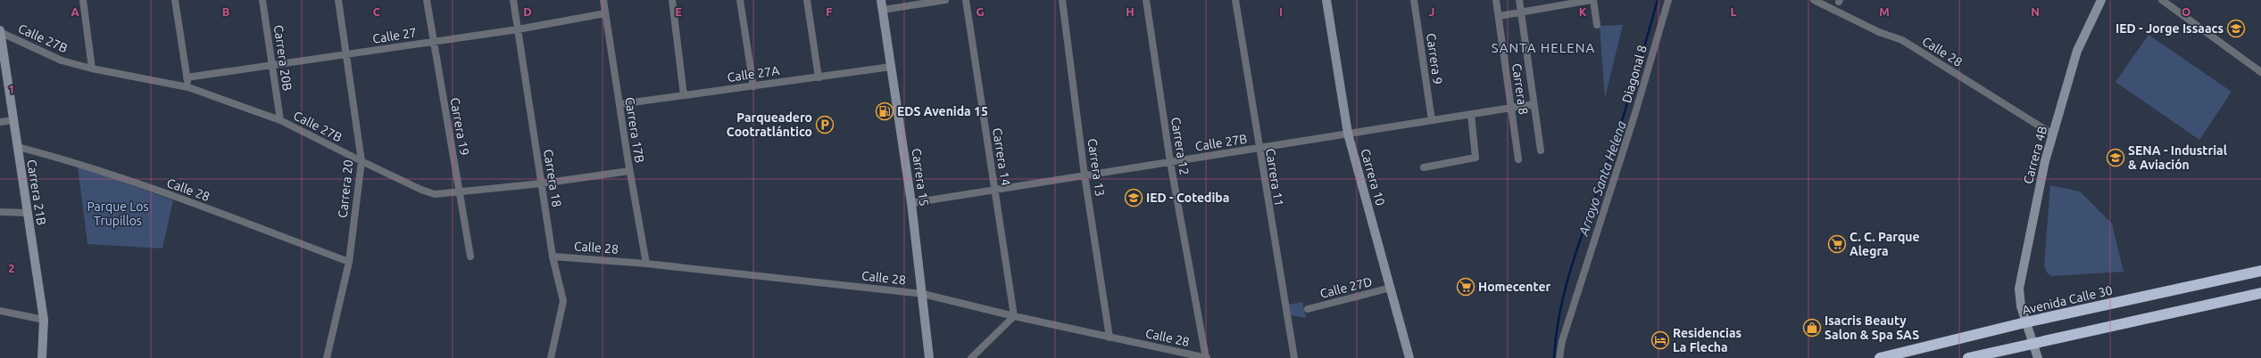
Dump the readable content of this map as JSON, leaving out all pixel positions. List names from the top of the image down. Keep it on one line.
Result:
{"streets":{"highway":["Avenida Calle 30"],"street":["Calle 27","Calle 27B","Calle 28","Carrera 20B","Carrera 9","Calle 27A","Diagonal 8","Carrera 8","Carrera 19","Carrera 17B","Carrera 12","Carrera 4B","Carrera 14","Carrera 13","Carrera 15","Carrera 11","Carrera 10","Carrera 18","Carrera 20","Carrera 21B","Calle 27D"]},"crossings":[["Calle 27","Carrera 20B"],["Calle 27","Carrera 19"],["Calle 27","Carrera 17B"],["Calle 27","Carrera 18"],["Calle 27","Carrera 20"],["Calle 27B","Carrera 20B"],["Calle 27B","Carrera 9"],["Calle 27B","Carrera 8"],["Calle 27B","Carrera 19"],["Calle 27B","Carrera 17B"],["Calle 27B","Carrera 12"],["Calle 27B","Carrera 14"],["Calle 27B","Carrera 13"],["Calle 27B","Carrera 15"],["Calle 27B","Carrera 11"],["Calle 27B","Carrera 10"],["Calle 27B","Carrera 18"],["Calle 27B","Carrera 20"],["Calle 27B","Carrera 21B"],["Calle 28","Carrera 17B"],["Calle 28","Carrera 12"],["Calle 28","Carrera 4B"],["Calle 28","Carrera 14"],["Calle 28","Carrera 13"],["Calle 28","Carrera 15"],["Calle 28","Carrera 18"],["Calle 28","Carrera 20"],["Calle 28","Carrera 21B"],["Calle 27A","Carrera 17B"],["Calle 27A","Carrera 15"],["Carrera 4B","Avenida Calle 30"],["Carrera 10","Calle 27D"]],"districts":["SANTA HELENA"],"water":["Arroyo Santa Helena"],"parks":["Parque Los Trupillos"],"places":{"school or university":["IED - Jorge Issaacs","SENA - Industrial & Aviación","IED - Cotediba"],"fuel station":["EDS Avenida 15"],"parking":["Parqueadero Cootratlántico"],"supermarket":["C. C. Parque Alegra","Homecenter"],"shop":["Isacris Beauty Salon & Spa SAS"],"hotel":["Residencias La Flecha"]},"grid":{"columns":["A","B","C","D","E","F","G","H","I","J","K","L","M","N","O"],"rows":["1","2"]}}
